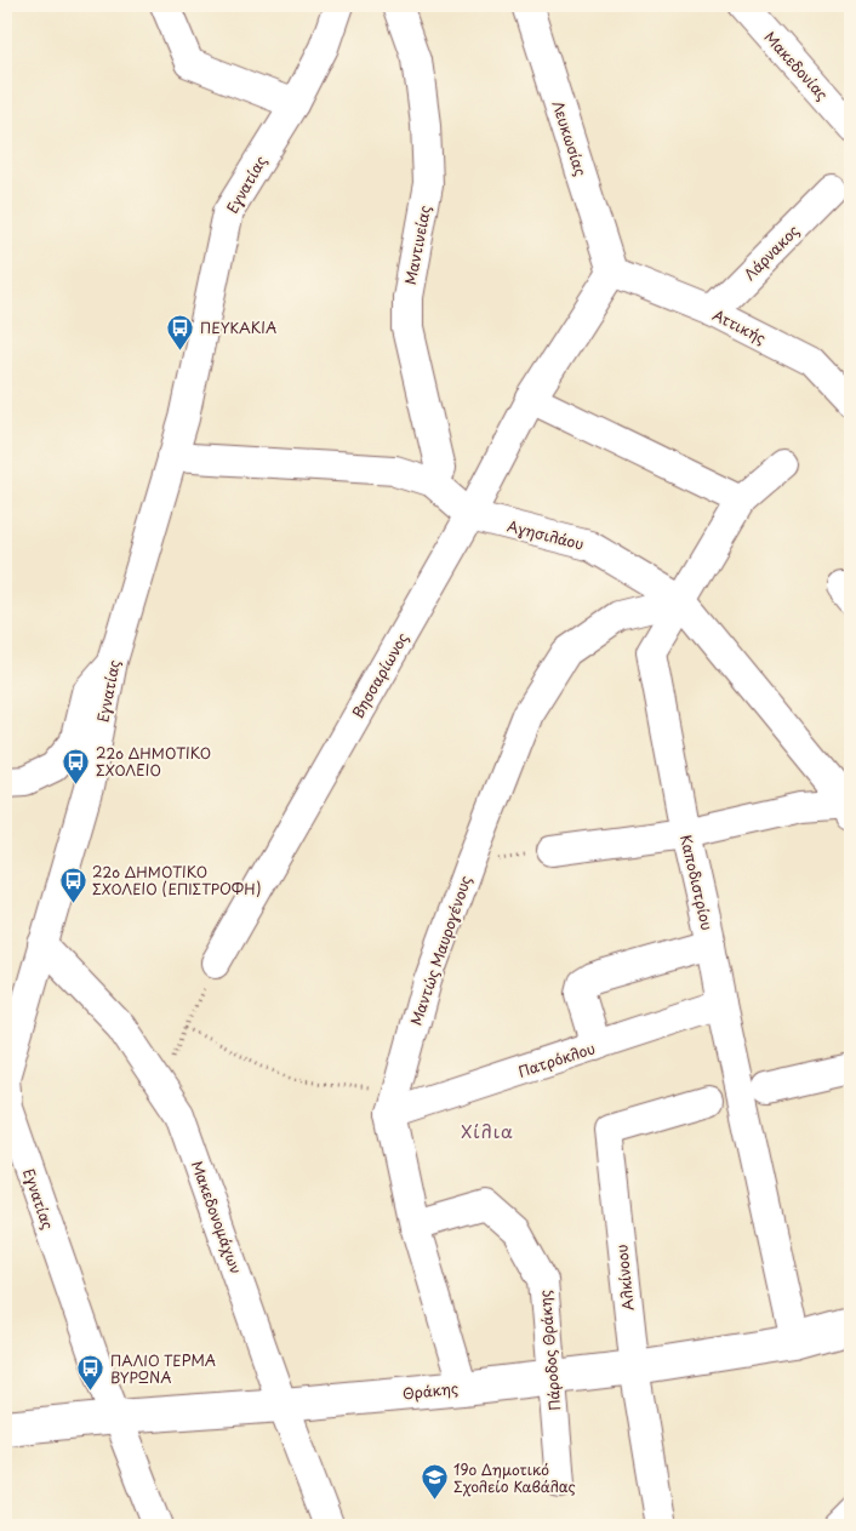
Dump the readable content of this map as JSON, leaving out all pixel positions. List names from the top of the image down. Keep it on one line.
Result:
{"streets":{"street":["Μακεδονίας","Λευκωσίας","Εγνατίας","Μαντινείας","Λάρνακος","Αττικής","Αγησιλάου","Βησσαρίωνος","Καποδιστρίου","Μαντώς Μαυρογένους","Πατρόκλου","Μακεδονομάχων","Αλκίνοου","Πάροδος Θράκης","Θράκης"]},"crossings":[["Λευκωσίας","Αττικής"],["Λευκωσίας","Βησσαρίωνος"],["Εγνατίας","Αγησιλάου"],["Εγνατίας","Μακεδονομάχων"],["Εγνατίας","Θράκης"],["Μαντινείας","Αγησιλάου"],["Λάρνακος","Αττικής"],["Αττικής","Βησσαρίωνος"],["Αγησιλάου","Βησσαρίωνος"],["Αγησιλάου","Καποδιστρίου"],["Αγησιλάου","Μαντώς Μαυρογένους"],["Καποδιστρίου","Μαντώς Μαυρογένους"],["Καποδιστρίου","Πατρόκλου"],["Καποδιστρίου","Θράκης"],["Μαντώς Μαυρογένους","Πατρόκλου"],["Μαντώς Μαυρογένους","Πάροδος Θράκης"],["Μαντώς Μαυρογένους","Θράκης"],["Μακεδονομάχων","Θράκης"],["Αλκίνοου","Θράκης"],["Πάροδος Θράκης","Θράκης"]],"districts":["Χίλια"],"places":{"bus stop":["ΠΕΥΚΑΚΙΑ","22ο ΔΗΜΟΤΙΚΟ ΣΧΟΛΕΙΟ","22ο ΔΗΜΟΤΙΚΟ ΣΧΟΛΕΙΟ (ΕΠΙΣΤΡΟΦΗ)","ΠΑΛΙΟ ΤΕΡΜΑ ΒΥΡΩΝΑ"],"school or university":["19ο Δημοτικό Σχολείο Καβάλας"]}}
